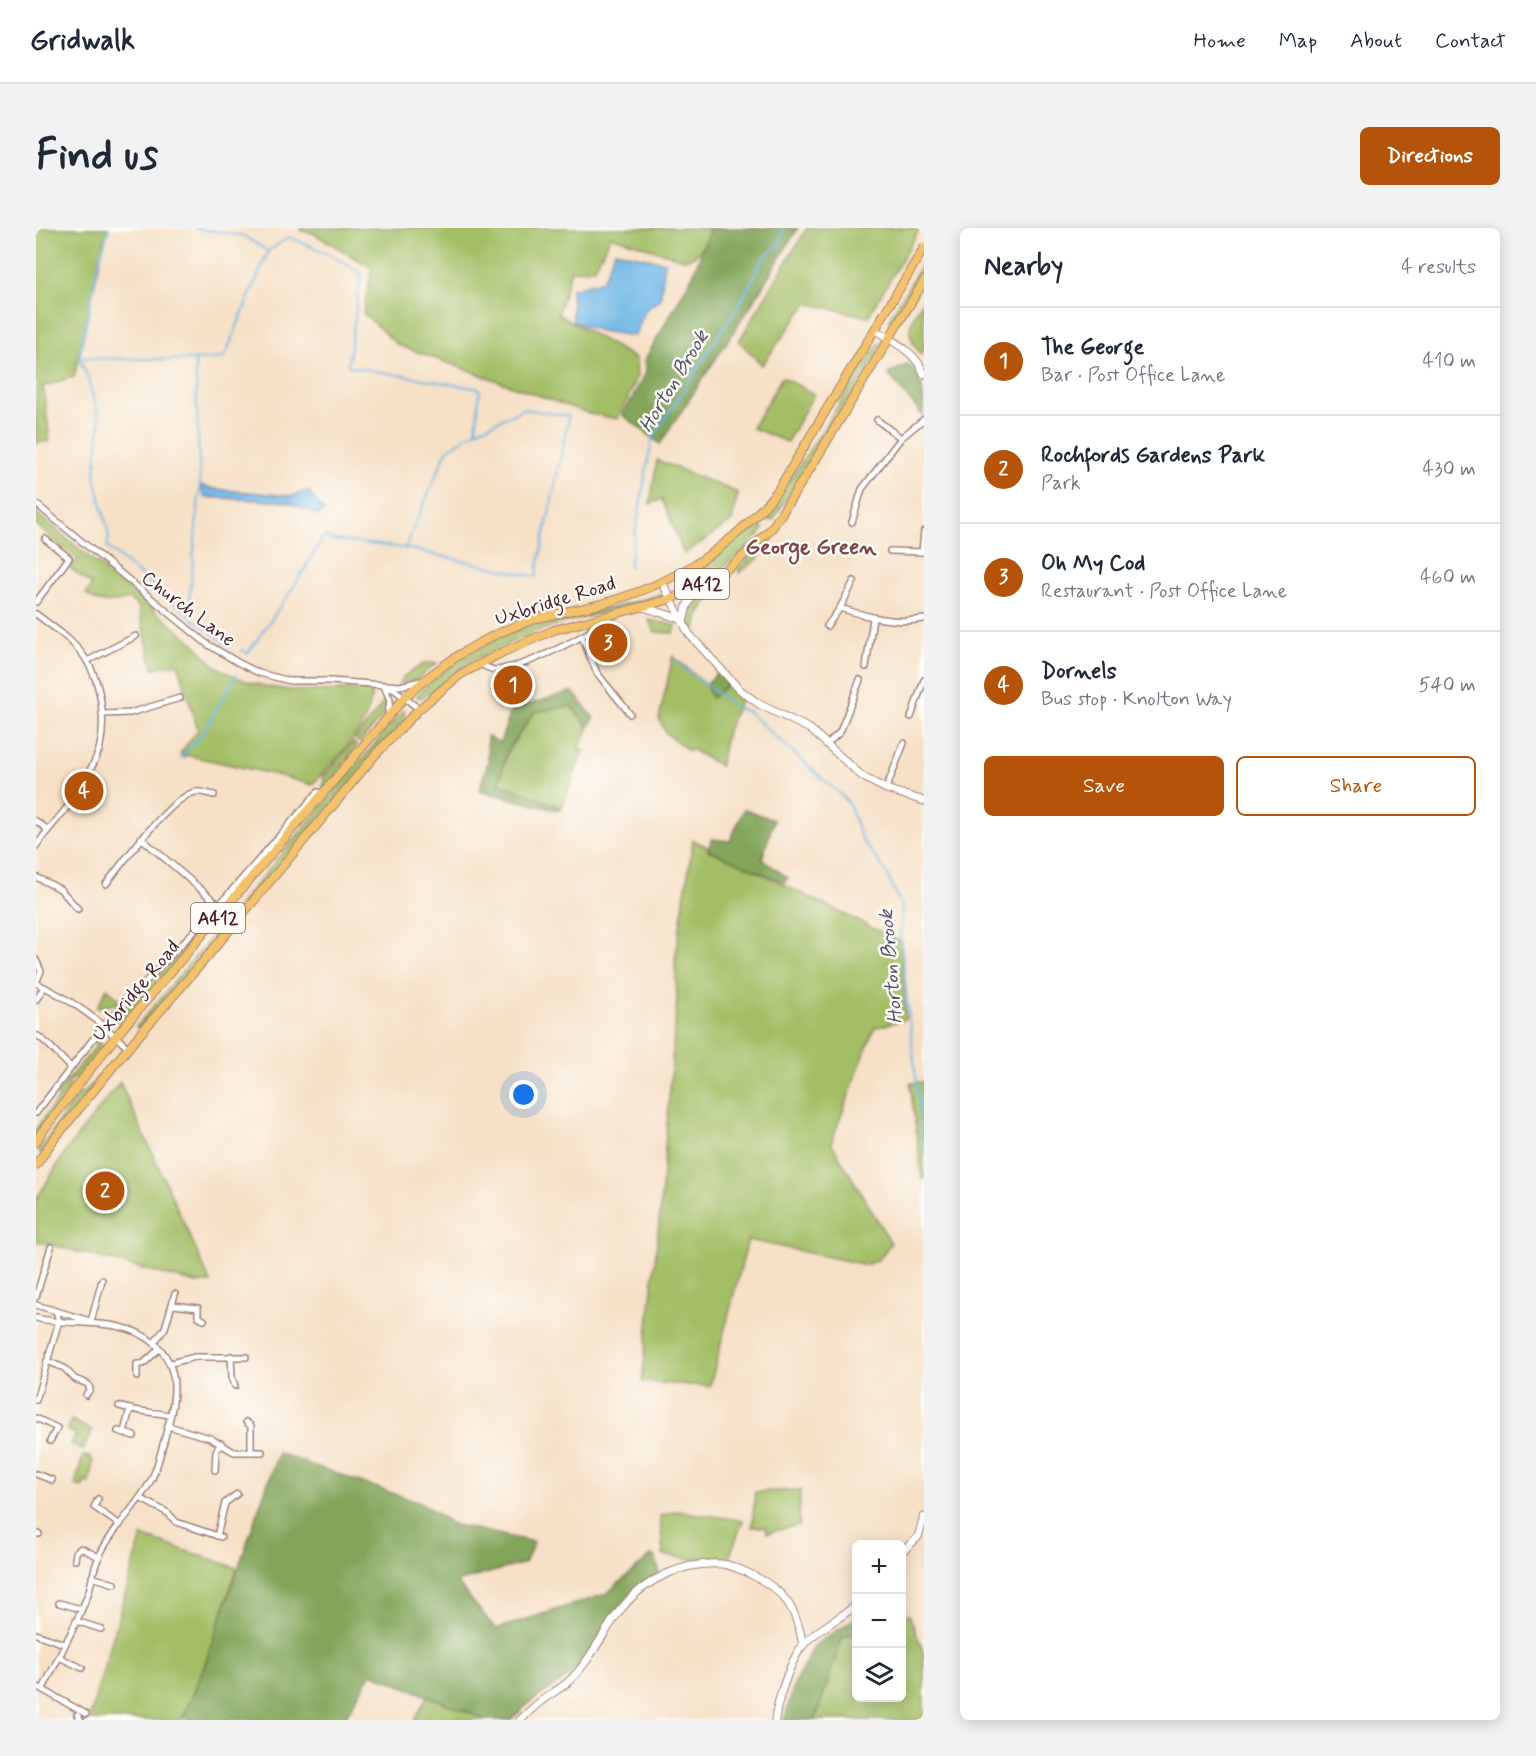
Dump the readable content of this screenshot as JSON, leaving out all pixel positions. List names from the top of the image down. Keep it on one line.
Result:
{"streets":{"main road":["A412","Uxbridge Road"],"street":["Church Lane"]},"crossings":[["Uxbridge Road","Church Lane"]],"districts":["George Green"],"water":["Horton Brook"],"page":{"header":"Gridwalk","nav":["Home","Map","About","Contact"],"buttons":["Directions",["Save","Share"]],"title":"Find us","heading":["Nearby","4 results"],"list":[{"mark":"1","name":"The George","note":"Bar · Post Office Lane","value":"410 m"},{"mark":"2","name":"Rochfords Gardens Park","note":"Park","value":"430 m"},{"mark":"3","name":"Oh My Cod","note":"Restaurant · Post Office Lane","value":"460 m"},{"mark":"4","name":"Dornels","note":"Bus stop · Knolton Way","value":"540 m"}],"pins":["3","1","4","2"],"map_buttons":["+","−"]}}
